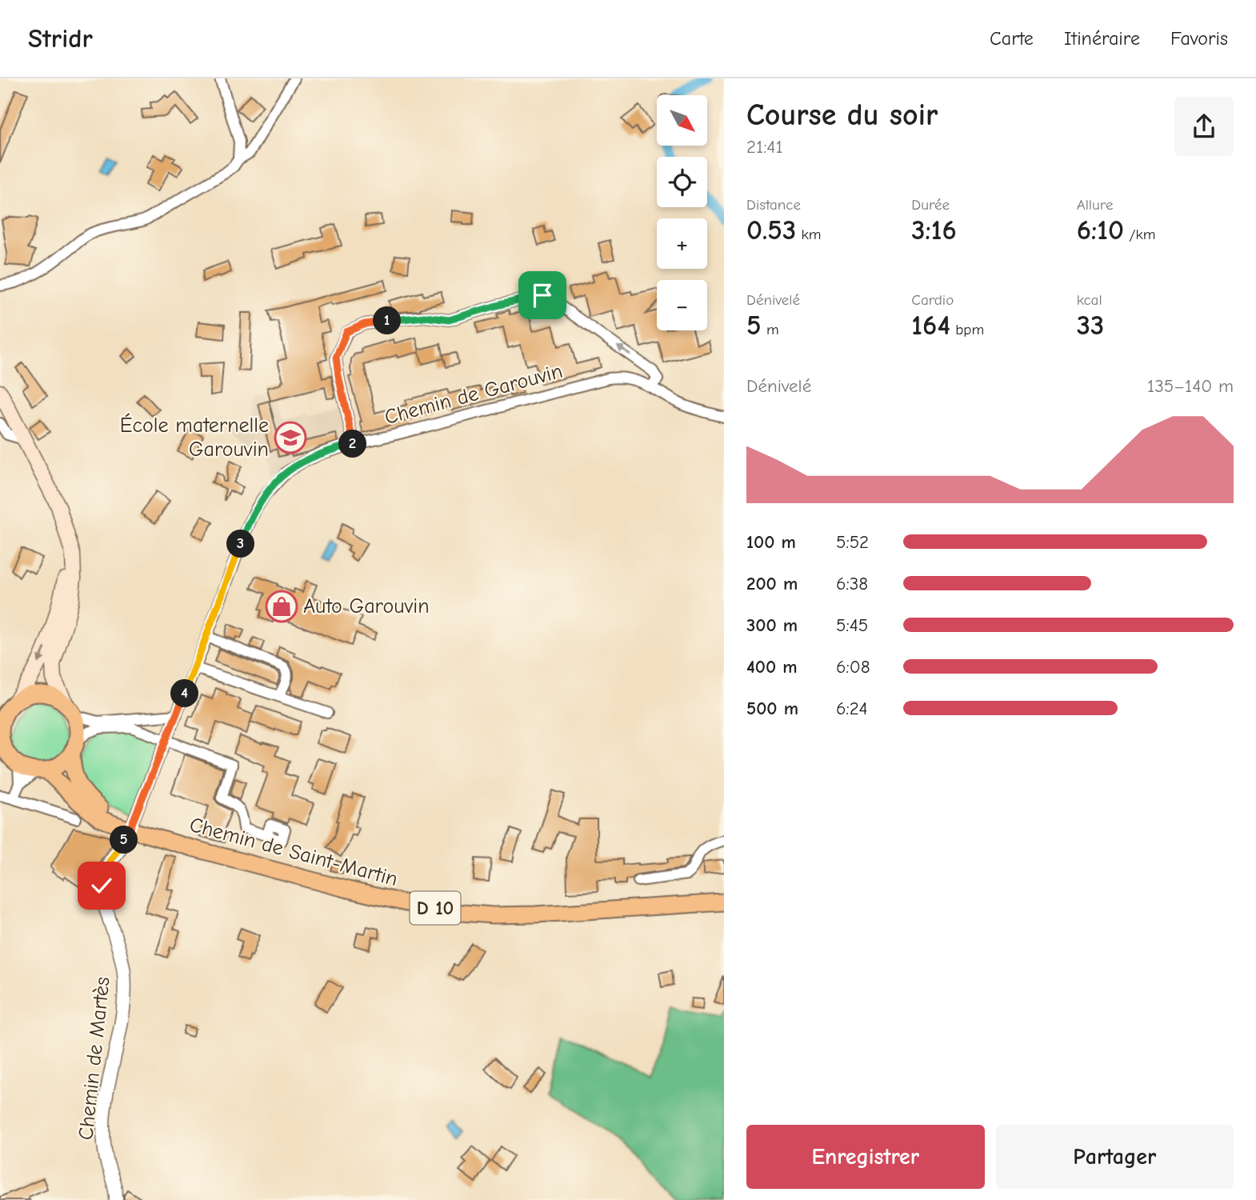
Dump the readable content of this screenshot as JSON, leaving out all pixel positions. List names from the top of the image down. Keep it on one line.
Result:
{"streets":{"main road":["Chemin de Saint-Martin","D 10"],"street":["Chemin de Garouvin","Chemin de Martès"]},"crossings":[["Chemin de Garouvin","Chemin de Saint-Martin"],["Chemin de Garouvin","D 10"],["Chemin de Garouvin","Chemin de Martès"],["Chemin de Saint-Martin","D 10"],["Chemin de Saint-Martin","Chemin de Martès"],["D 10","Chemin de Martès"]],"places":{"school or university":["École maternelle Garouvin"],"shop":["Auto Garouvin"]},"north":"bottom right","page":{"header":"Stridr","nav":["Carte","Itinéraire","Favoris"],"heading":["Course du soir","21:41"],"map_buttons":["+","−"],"stats":[["Distance","0.53 km"],["Durée","3:16"],["Allure","6:10 /km"],["Dénivelé","5 m"],["Cardio","164 bpm"],["kcal","33"]],"pins":["1","2","3","4","5"],"chart":["Dénivelé","135–140 m"],"list":[{"name":"100 m","note":"5:52"},{"name":"200 m","note":"6:38"},{"name":"300 m","note":"5:45"},{"name":"400 m","note":"6:08"},{"name":"500 m","note":"6:24"}],"buttons":["Enregistrer","Partager"]}}
